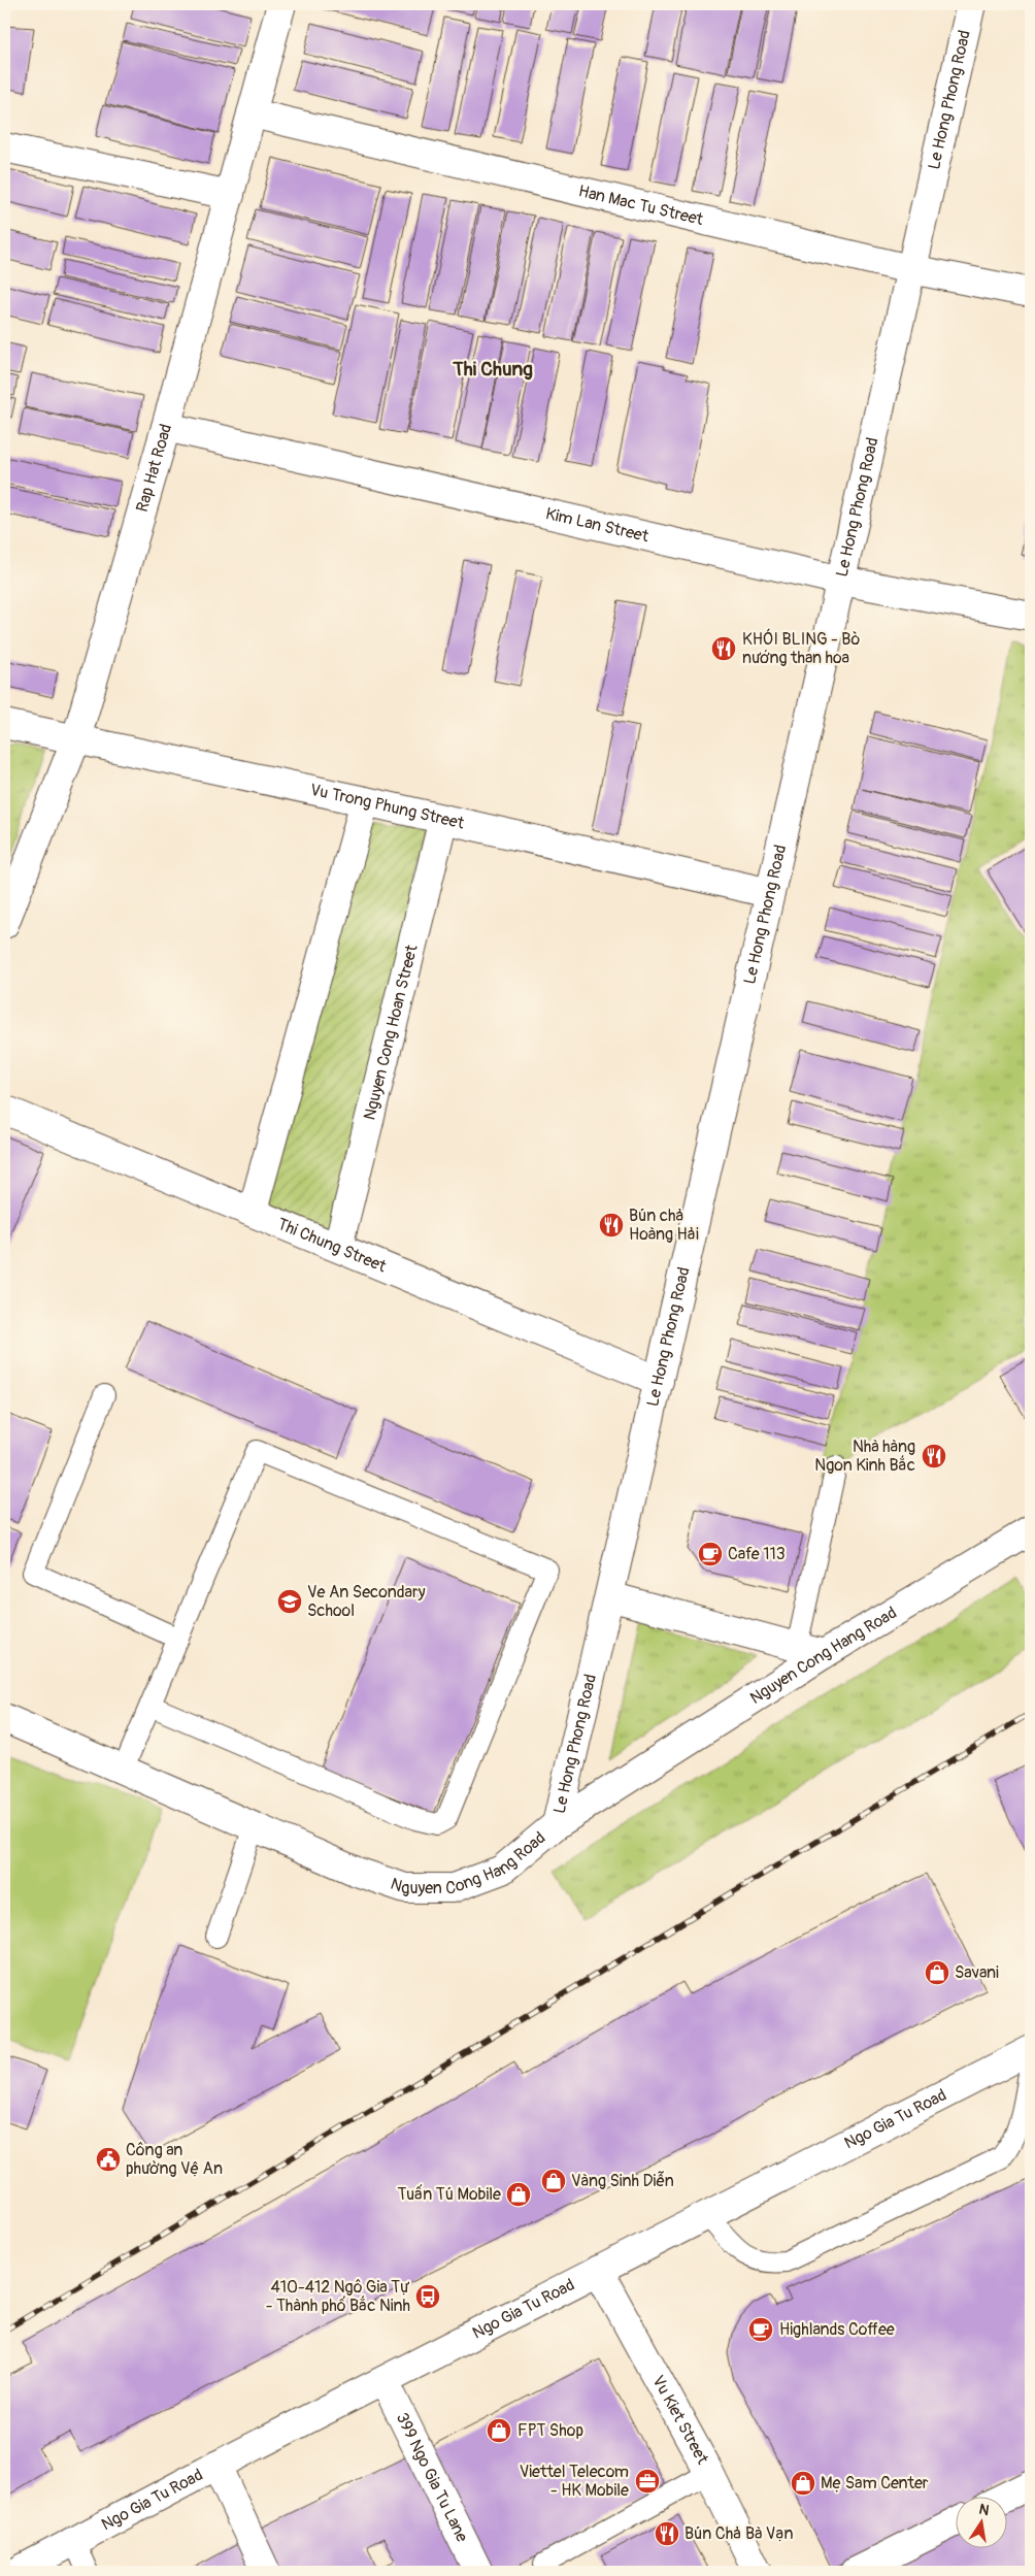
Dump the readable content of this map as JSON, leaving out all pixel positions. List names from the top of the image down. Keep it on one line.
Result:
{"streets":{"street":["Le Hong Phong Road","Han Mac Tu Street","Rap Hat Road","Kim Lan Street","Vu Trong Phung Street","Nguyen Cong Hoan Street","Thi Chung Street","Nguyen Cong Hang Road","Ngo Gia Tu Road","Vu Kiet Street","399 Ngo Gia Tu Lane"]},"crossings":[["Le Hong Phong Road","Han Mac Tu Street"],["Le Hong Phong Road","Kim Lan Street"],["Le Hong Phong Road","Vu Trong Phung Street"],["Le Hong Phong Road","Thi Chung Street"],["Le Hong Phong Road","Nguyen Cong Hang Road"],["Han Mac Tu Street","Rap Hat Road"],["Rap Hat Road","Kim Lan Street"],["Rap Hat Road","Vu Trong Phung Street"],["Vu Trong Phung Street","Nguyen Cong Hoan Street"],["Nguyen Cong Hoan Street","Thi Chung Street"],["Ngo Gia Tu Road","Vu Kiet Street"],["Ngo Gia Tu Road","399 Ngo Gia Tu Lane"]],"districts":["Thi Chung"],"places":{"restaurant":["KHÓI BLING - Bò nướng than hoa","Bún chả Hoàng Hải","Nhà hàng Ngon Kinh Bắc","Bún Chả Bà Vạn"],"cafe":["Cafe 113","Highlands Coffee"],"school or university":["Ve An Secondary School"],"shop":["Savani","Vàng Sinh Diễn","Tuấn Tú Mobile","FPT Shop","Mẹ Sam Center"],"public building":["Công an phường Vệ An"],"bus stop":["410-412 Ngô Gia Tự - Thành phố Bắc Ninh"],"office":["Viettel Telecom - HK Mobile"]},"north":"top"}
